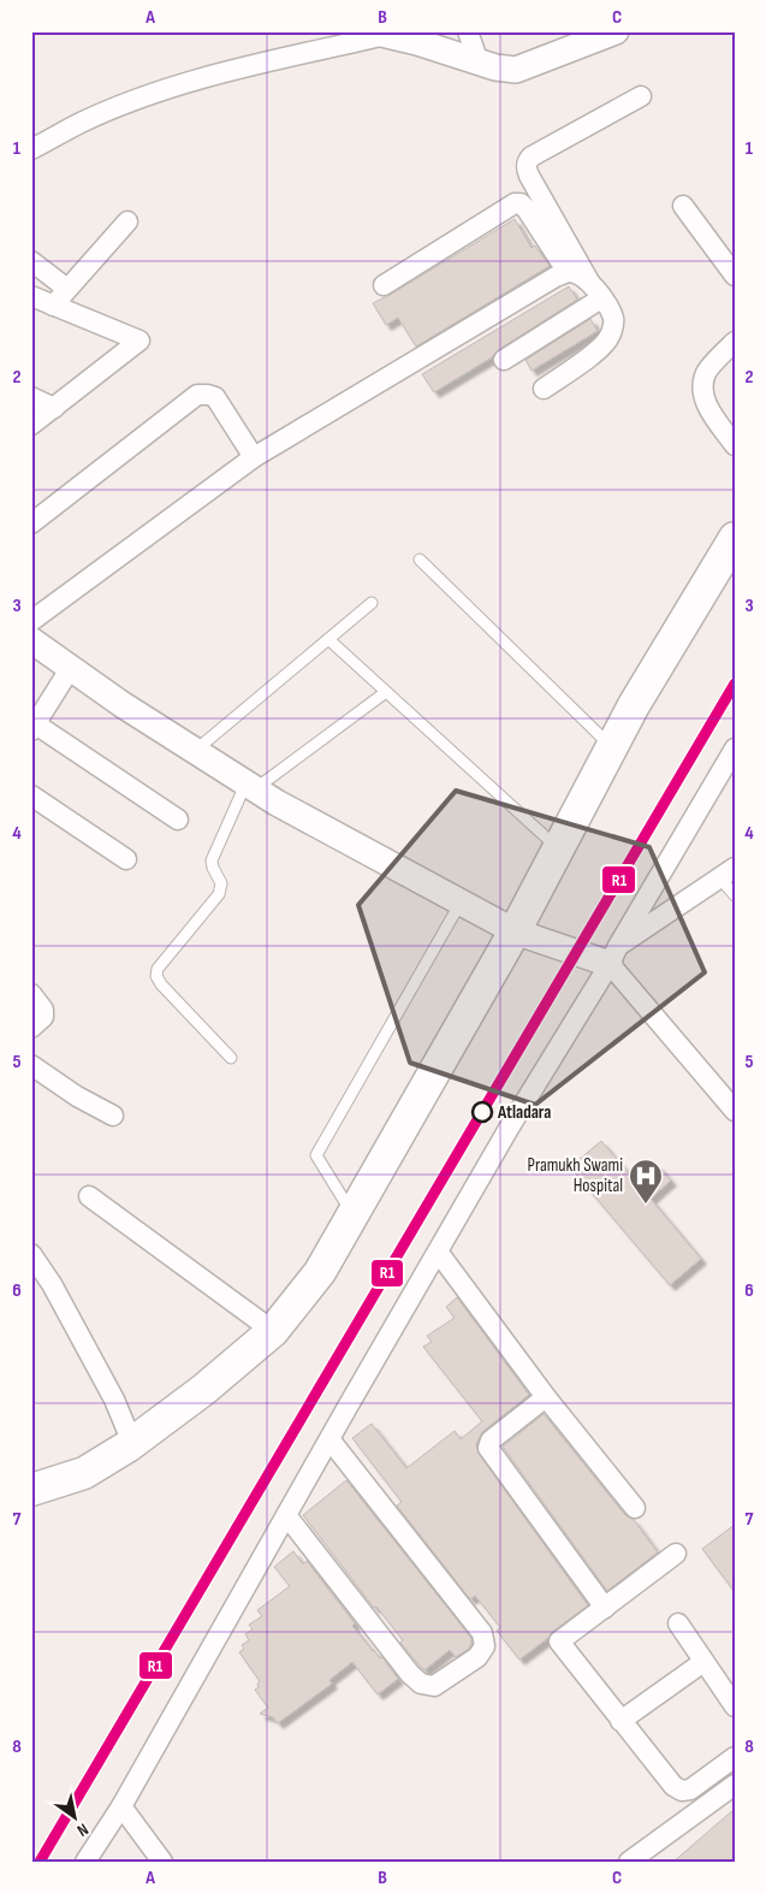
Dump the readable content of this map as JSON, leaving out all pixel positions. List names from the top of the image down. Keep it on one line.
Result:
{"places":{"other":["Atladara"],"hospital":["Pramukh Swami Hospital"]},"lines":["transit line R1"],"north":"bottom right","grid":{"columns":["A","B","C"],"rows":["1","2","3","4","5","6","7","8"]}}
